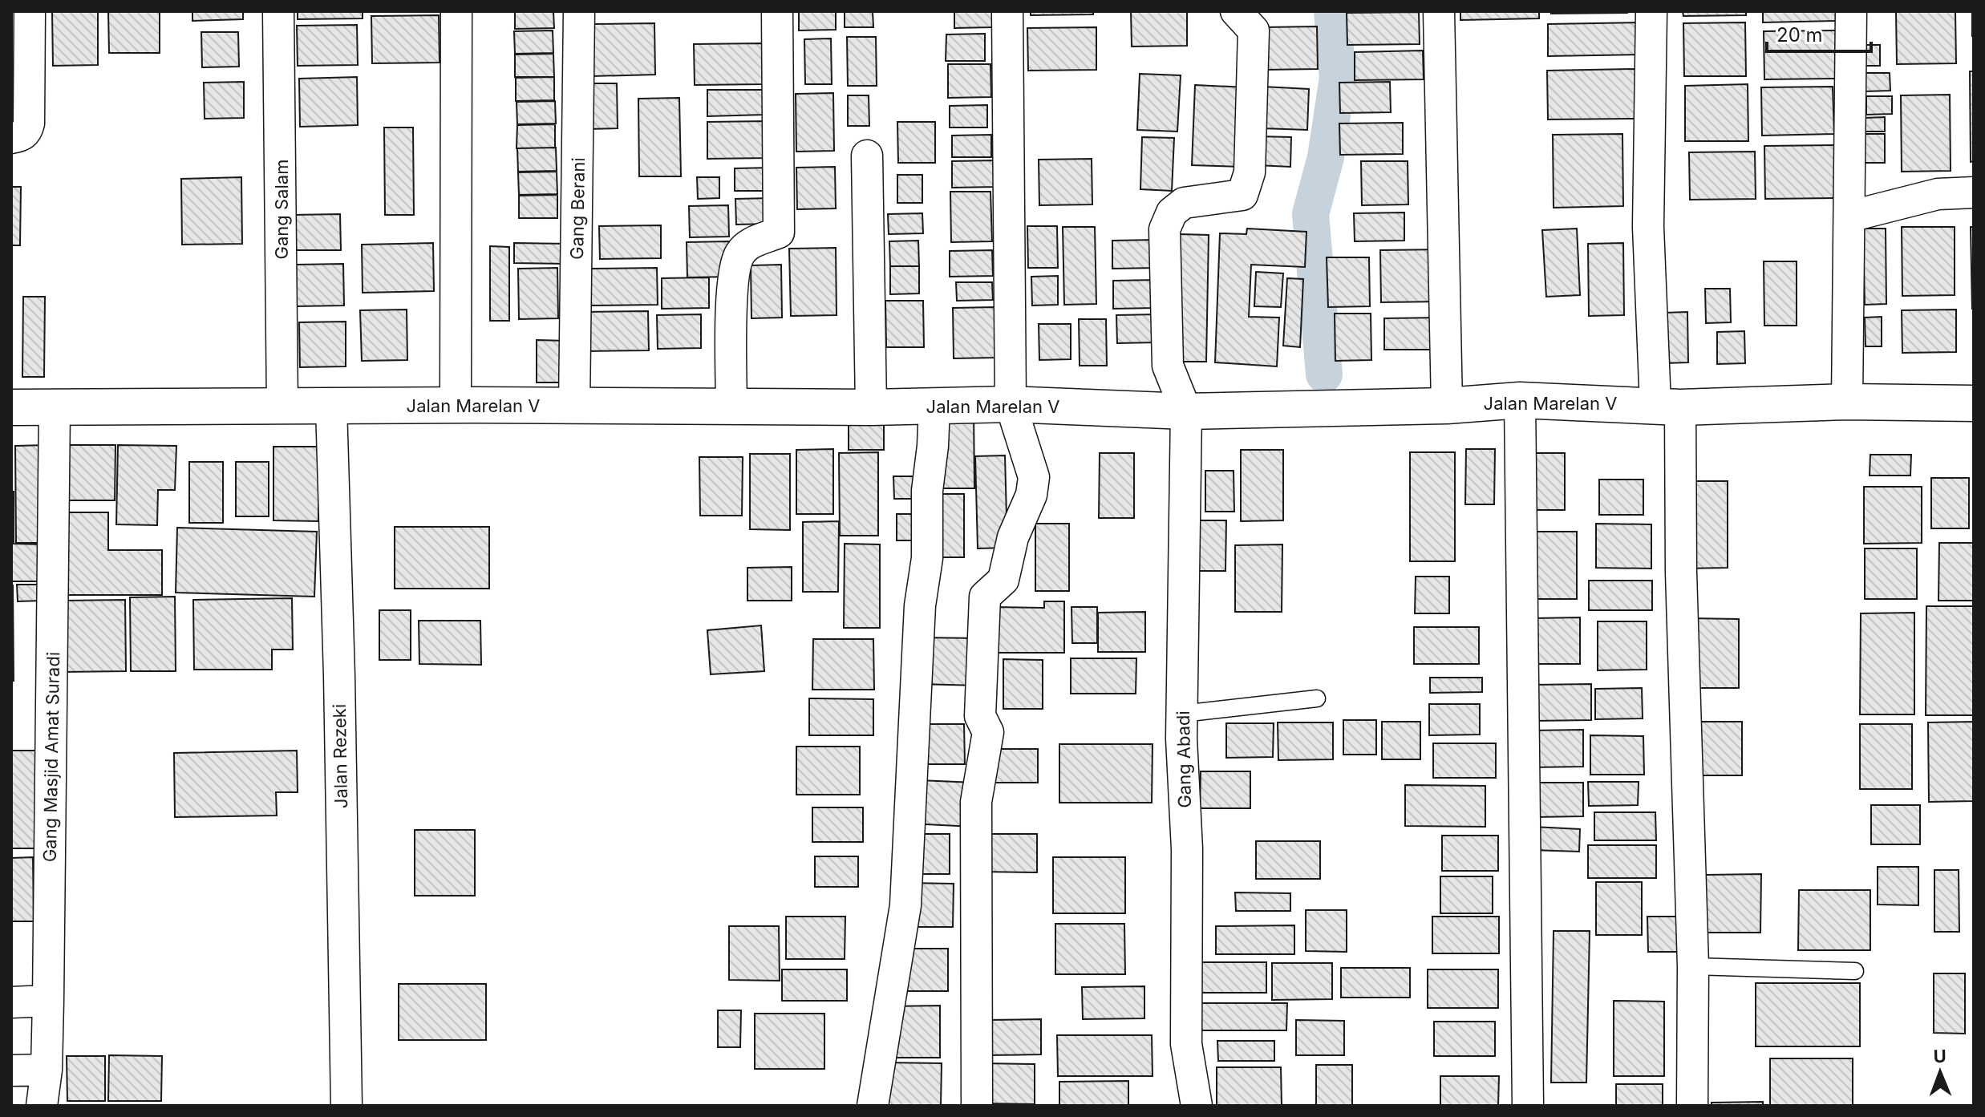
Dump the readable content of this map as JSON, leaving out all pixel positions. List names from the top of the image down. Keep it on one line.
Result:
{"streets":{"street":["Gang Berani","Gang Salam","Jalan Marelan V","Jalan Rezeki","Gang Masjid Amat Suradi","Gang Abadi"]},"crossings":[["Gang Berani","Jalan Marelan V"],["Gang Salam","Jalan Marelan V"],["Jalan Marelan V","Jalan Rezeki"],["Jalan Marelan V","Gang Masjid Amat Suradi"],["Jalan Marelan V","Gang Abadi"]],"scale_bar":"20 m","north":"top"}
